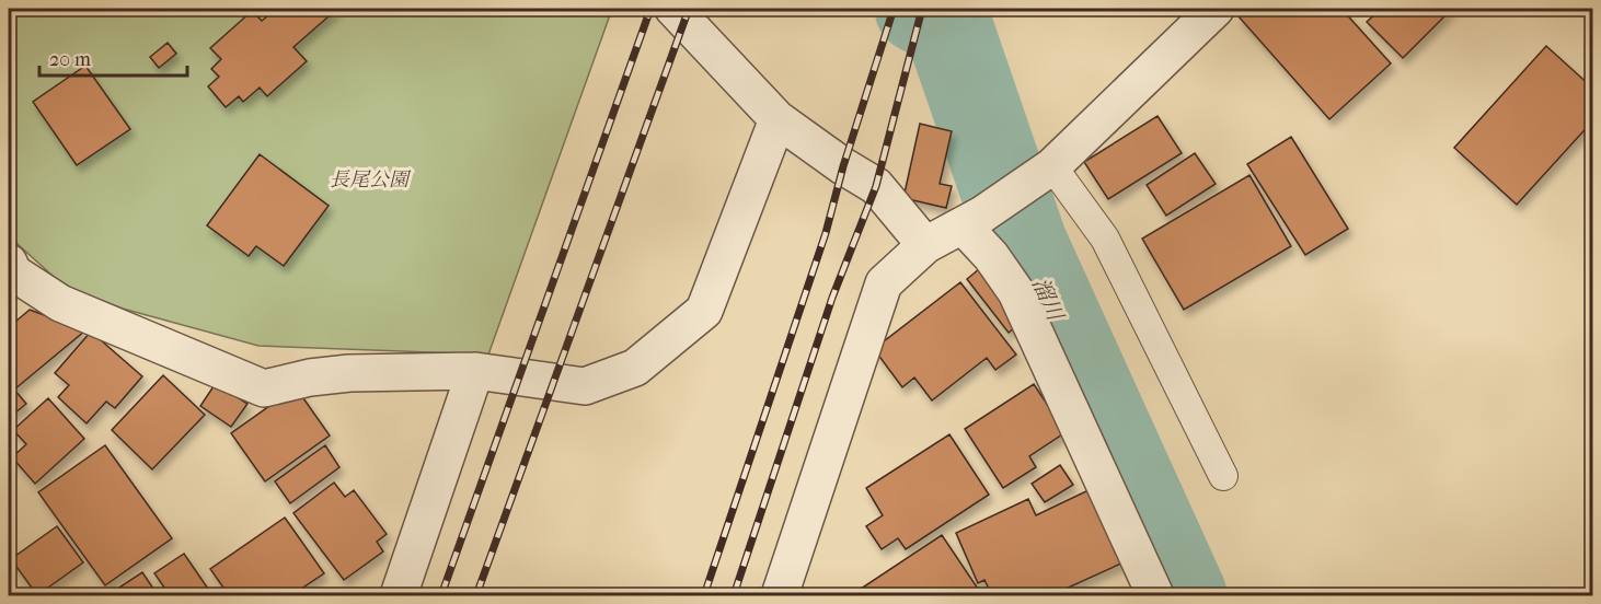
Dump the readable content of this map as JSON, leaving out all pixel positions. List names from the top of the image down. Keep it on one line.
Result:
{"water":["溜川"],"parks":["長尾公園"],"scale_bar":"20 m"}
